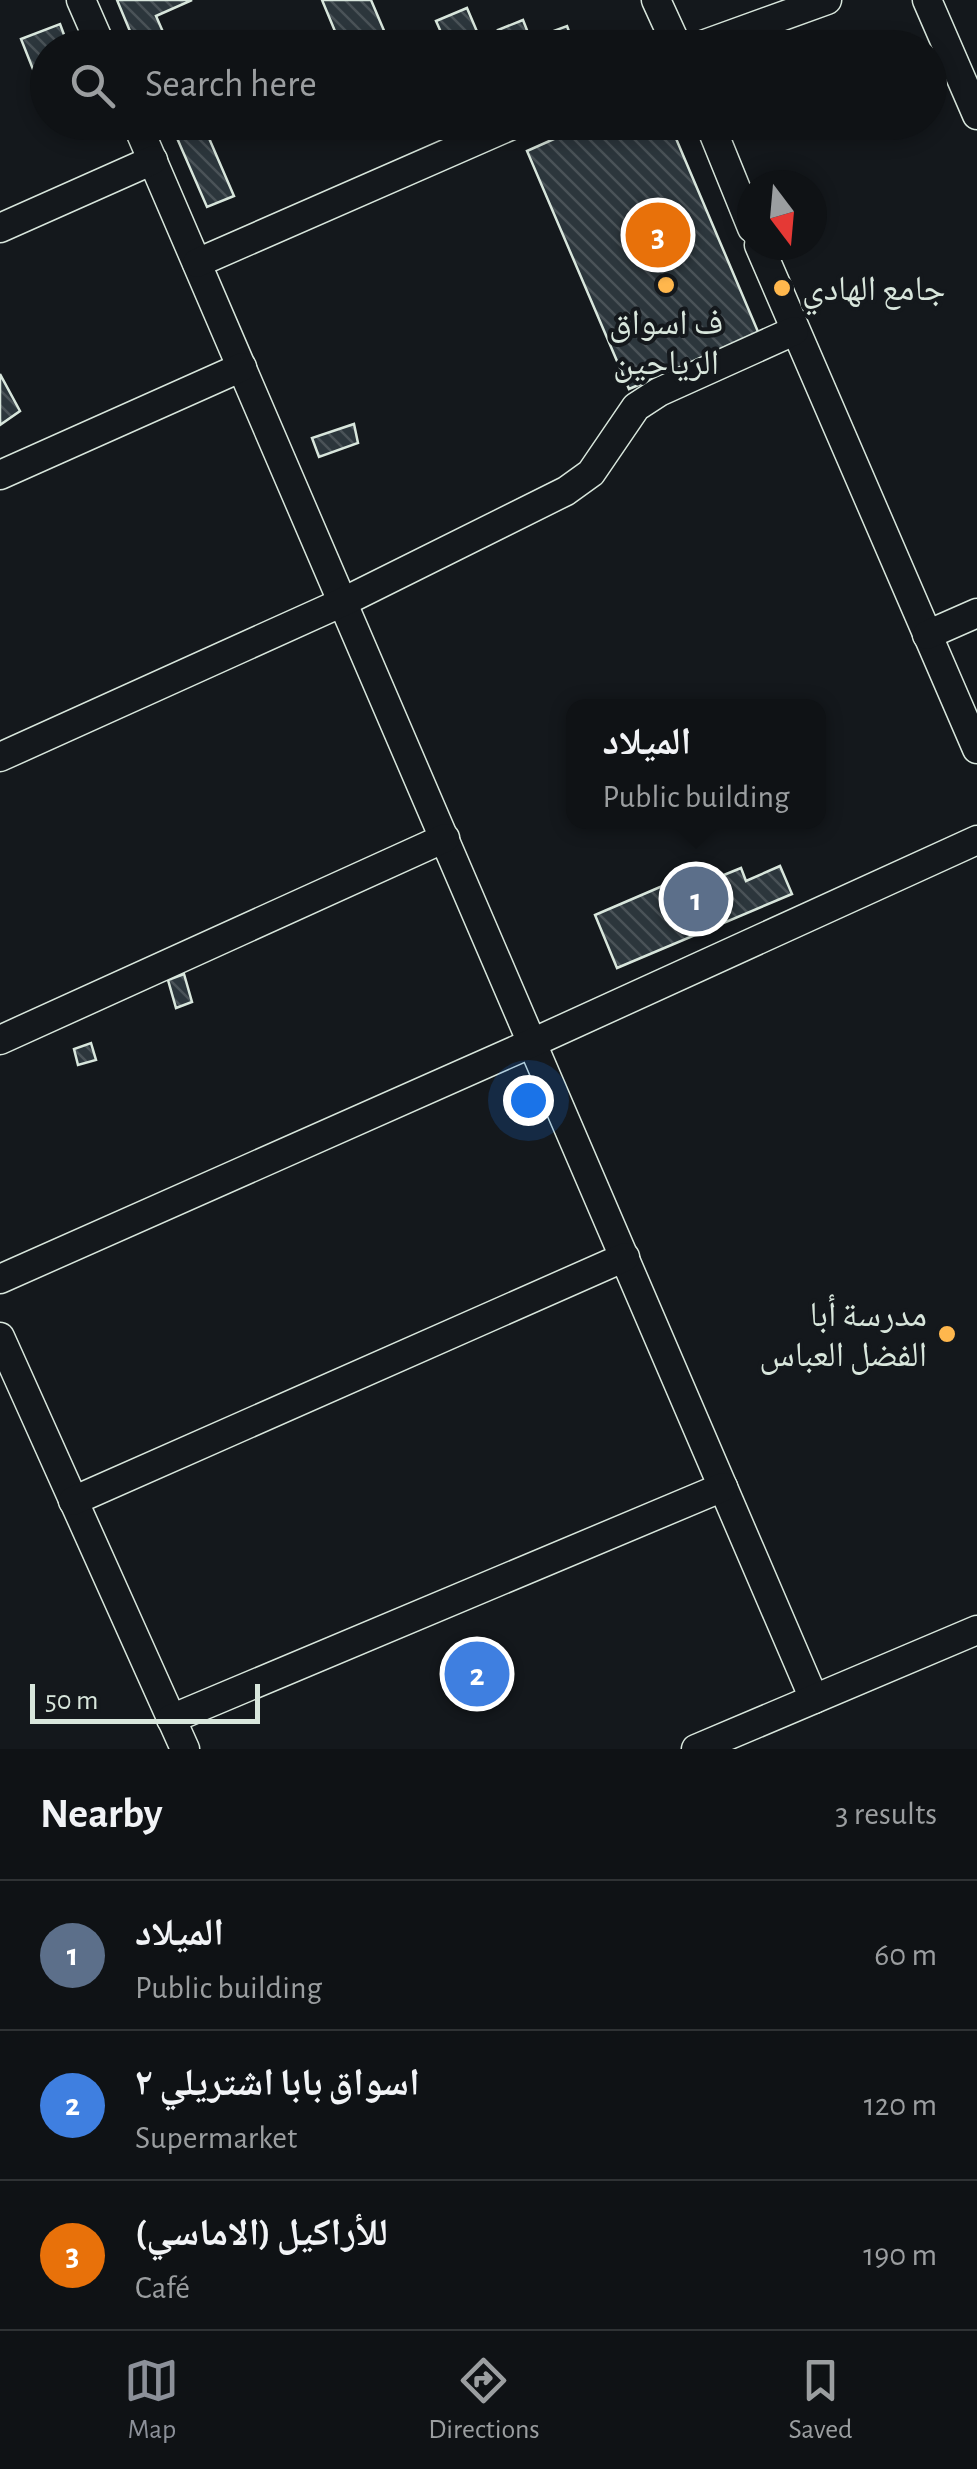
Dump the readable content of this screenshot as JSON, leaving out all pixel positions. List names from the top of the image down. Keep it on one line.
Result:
{"places":["ف اسواق الرياحين","جامع الهادي","مدرسة أبا الفضل العباس"],"scale_bar":"50 m","north":"bottom","page":{"search":"Search here","pins":["3","1","2"],"popup":["الميلاد","Public building"],"scale":"50 m","heading":["Nearby","3 results"],"list":[{"mark":"1","name":"الميلاد","note":"Public building","value":"60 m"},{"mark":"2","name":"اسواق بابا اشتريلي ٢","note":"Supermarket","value":"120 m"},{"mark":"3","name":"(الاماسي) للأراكيل","note":"Café","value":"190 m"}],"nav":["Map","Directions","Saved"]}}
